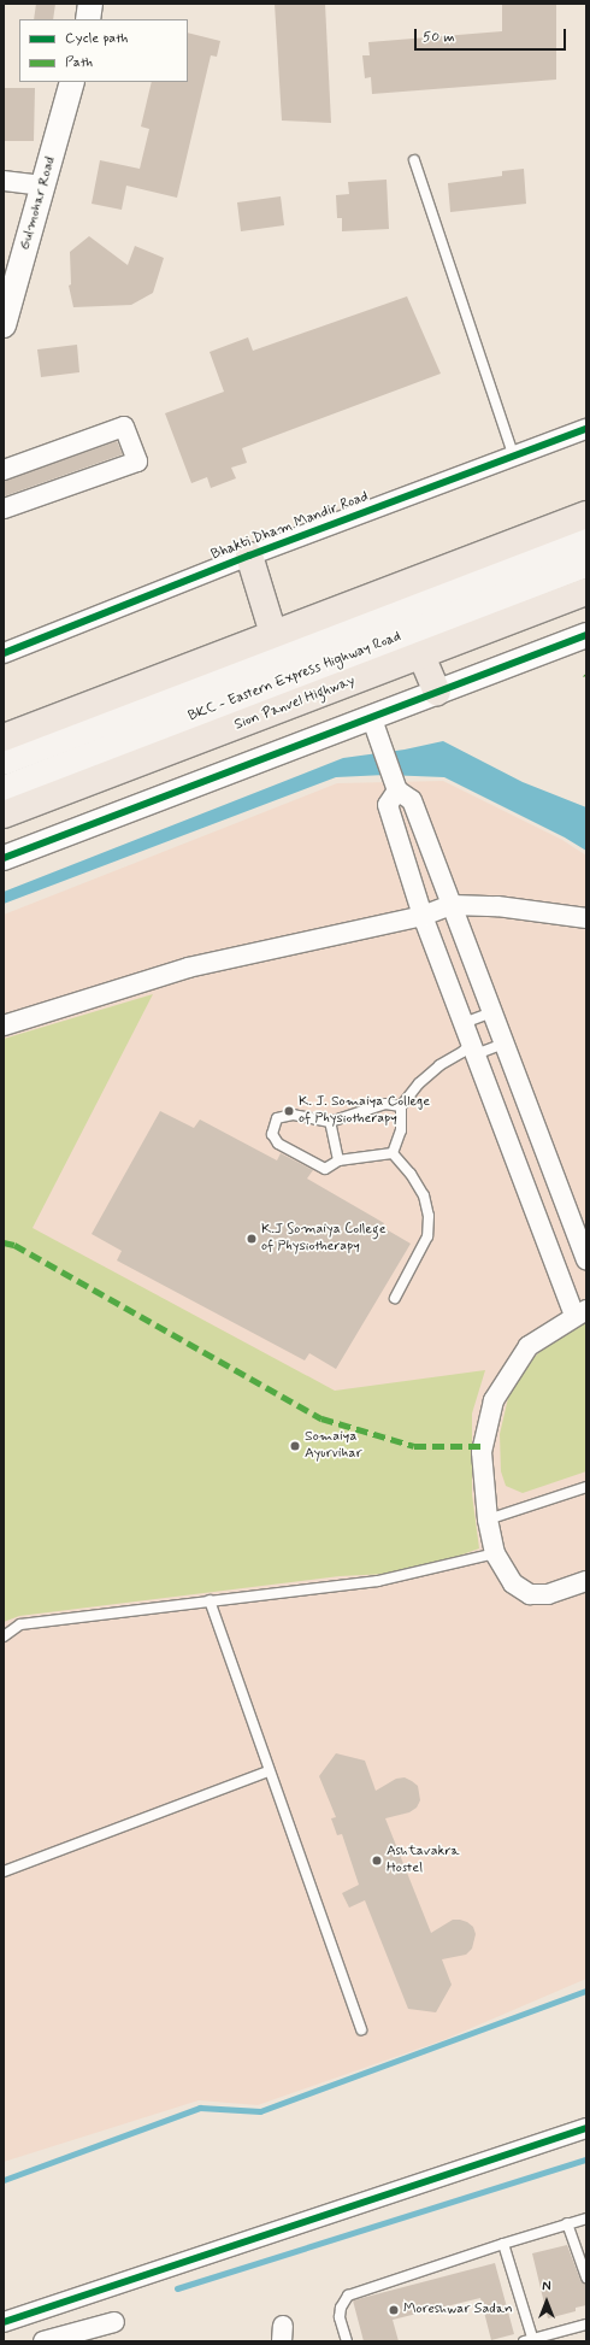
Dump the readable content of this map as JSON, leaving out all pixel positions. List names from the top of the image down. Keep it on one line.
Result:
{"streets":{"highway":["Sion Panvel Highway"],"main road":["BKC - Eastern Express Highway Road"],"street":["Gulmohar Road","Bhakti Dham Mandir Road"]},"places":["K. J. Somaiya College of Physiotherapy","K.J Somaiya College of Physiotherapy","Somaiya Ayurvihar","Ashtavakra Hostel","Moreshwar Sadan"],"legend":["Cycle path","Path"],"scale_bar":"50 m","north":"top"}
